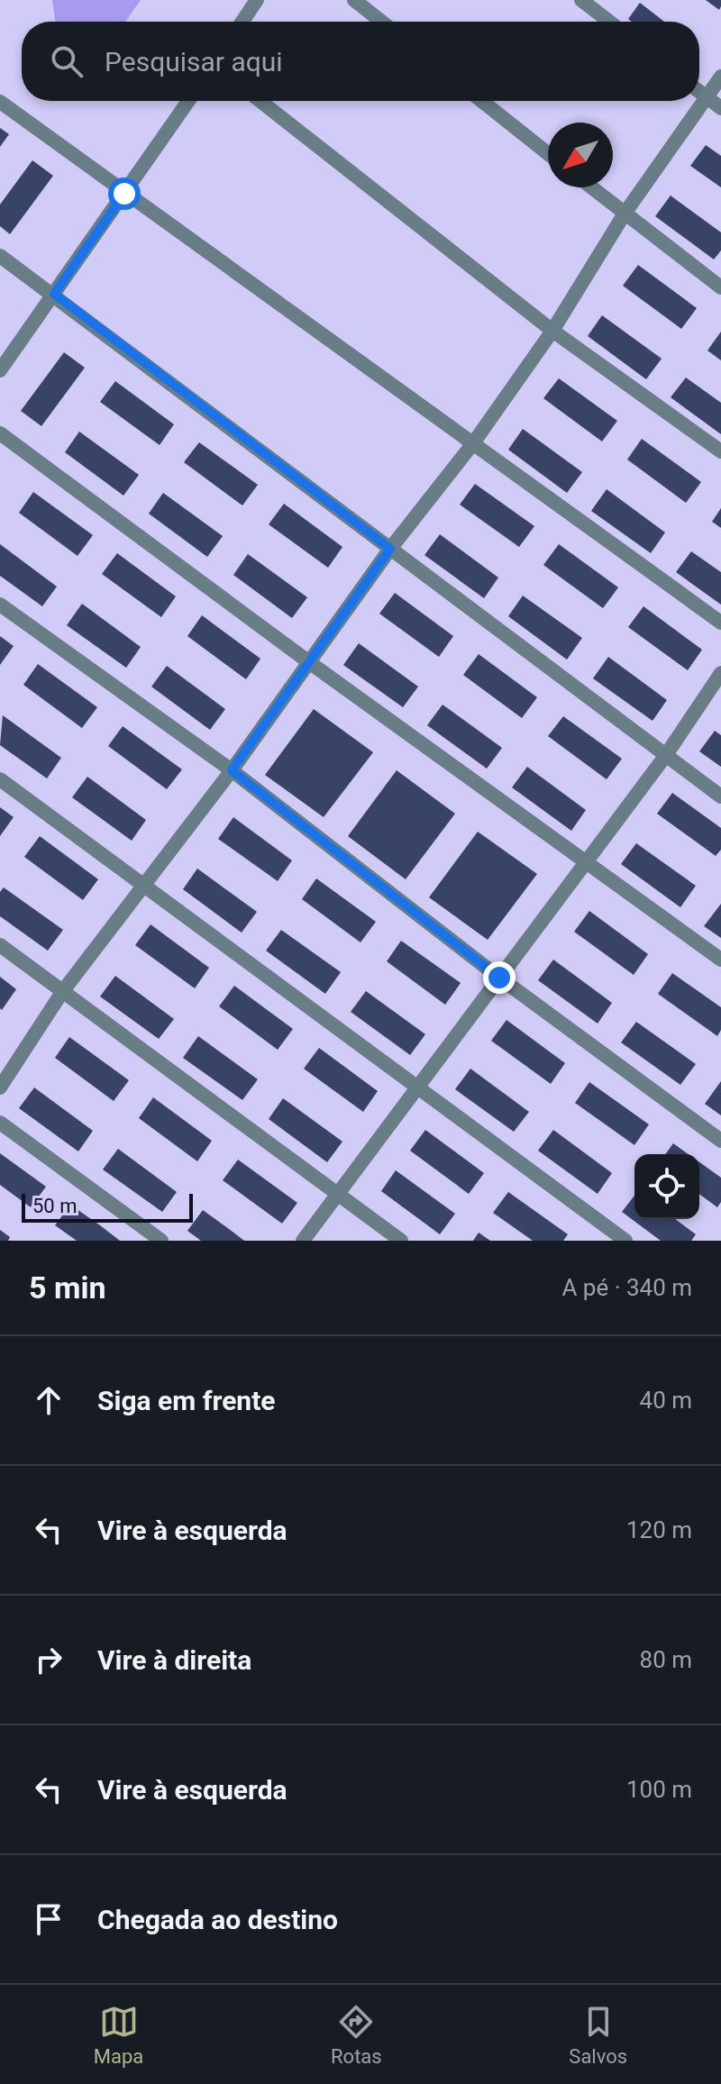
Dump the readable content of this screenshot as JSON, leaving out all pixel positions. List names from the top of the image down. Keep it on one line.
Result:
{"scale_bar":"50 m","north":"bottom left","page":{"search":"Pesquisar aqui","scale":"50 m","heading":["5 min","A pé · 340 m"],"list":[["Siga em frente","40 m"],["Vire à esquerda","120 m"],["Vire à direita","80 m"],["Vire à esquerda","100 m"],"Chegada ao destino"],"nav":["Mapa","Rotas","Salvos"]}}
